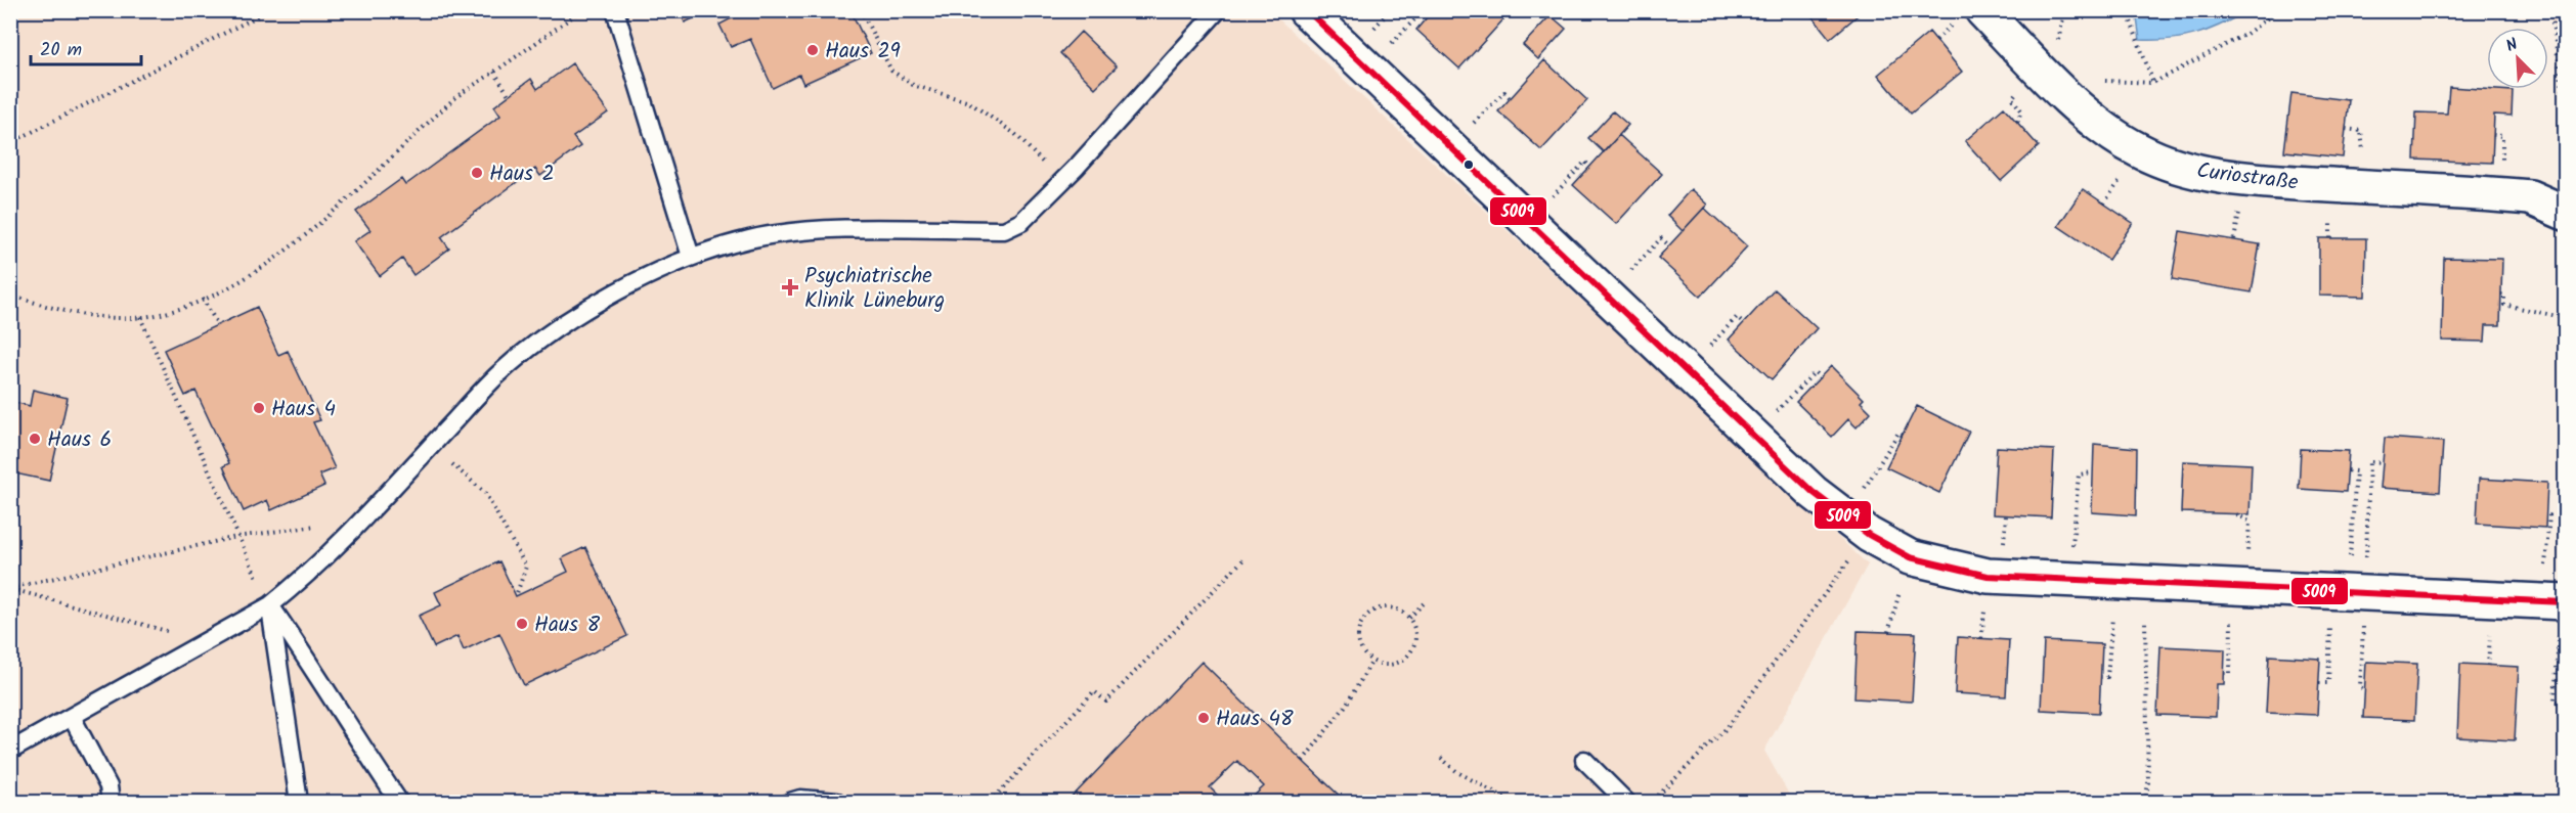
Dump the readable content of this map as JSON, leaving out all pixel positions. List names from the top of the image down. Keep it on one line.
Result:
{"streets":{"street":["Curiostraße"]},"places":{"other":["Haus 29","Haus 2","Haus 4","Haus 6","Haus 8","Haus 48"],"health":["Psychiatrische Klinik Lüneburg"]},"lines":["transit line 5009"],"scale_bar":"20 m","north":"top left"}
